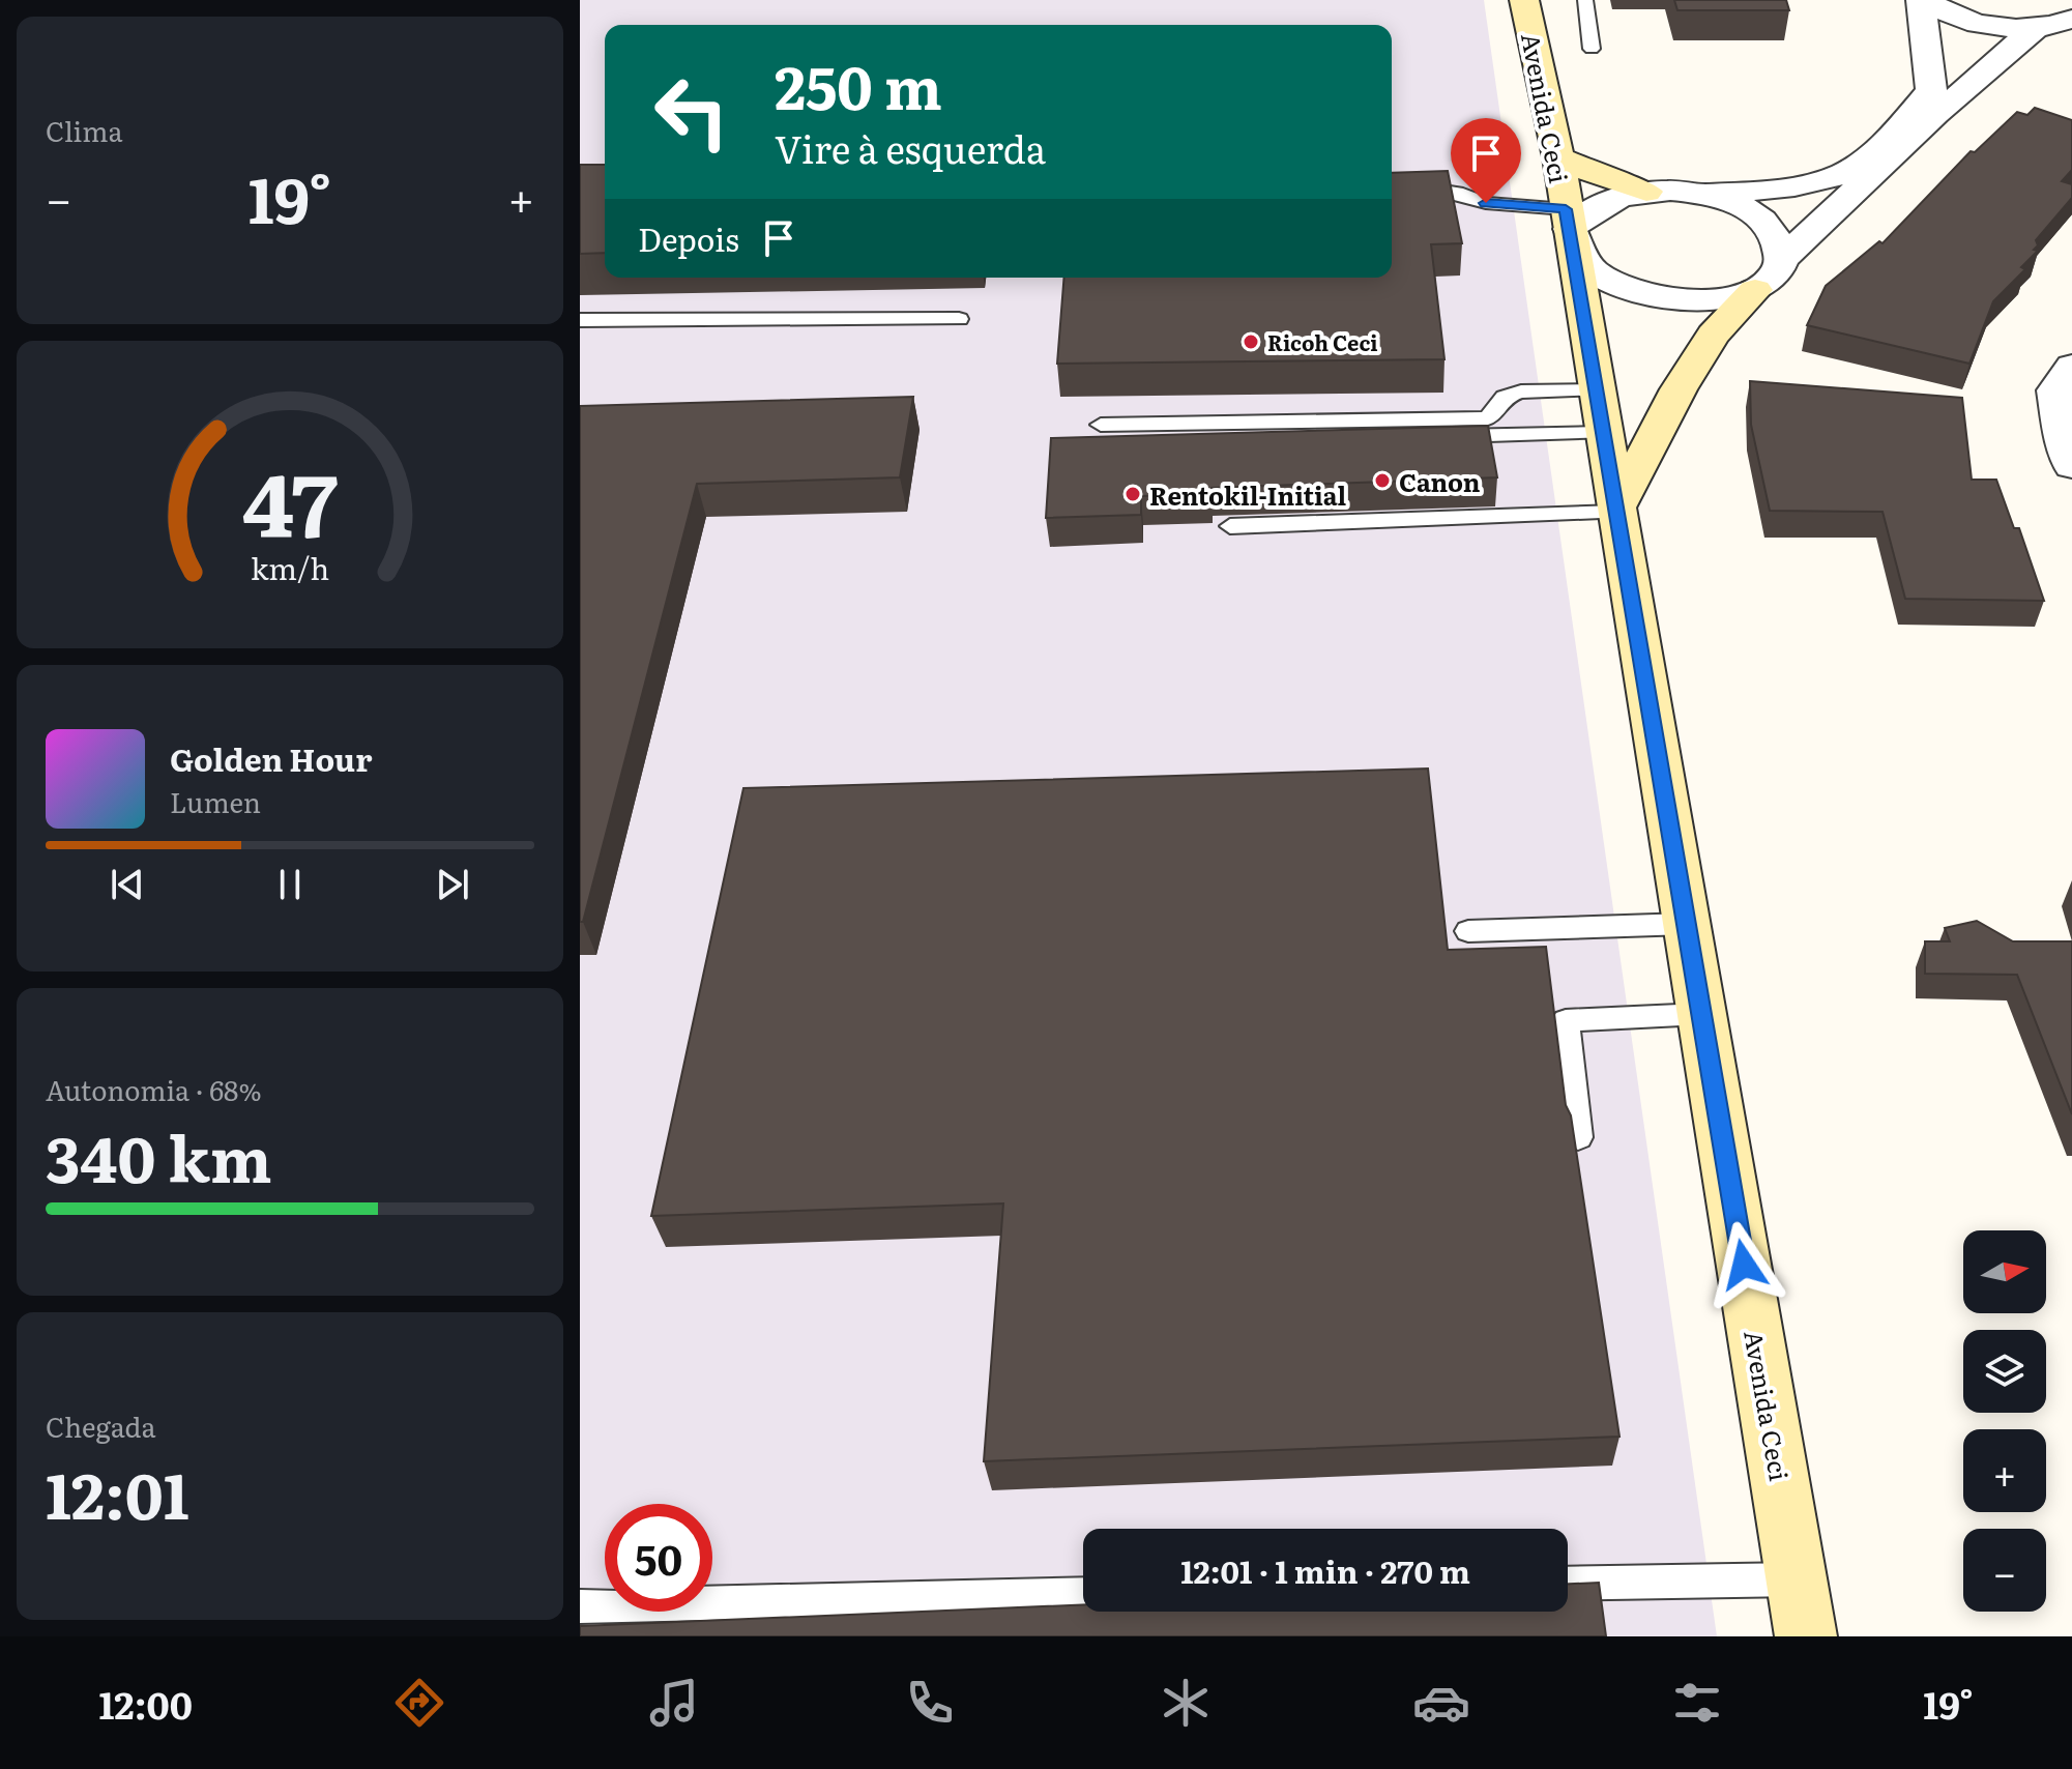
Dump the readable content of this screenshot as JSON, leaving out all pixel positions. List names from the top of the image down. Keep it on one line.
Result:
{"streets":{"main road":["Avenida Ceci"]},"places":["Ricoh Ceci","Canon","Rentokil-Initial"],"north":"right","page":{"tile":["Clima",["Autonomia · 68%","340 km"],["Chegada","12:01"]],"turn":["250 m","Vire à esquerda"],"heat":["−","19°","+"],"then":"Depois","song":["Golden Hour","Lumen"],"map_buttons":["+","−"],"limit":"50","trip":"12:01 · 1 min · 270 m","tabs":["12:00","19°"],"gauge":["47","km/h"]}}
